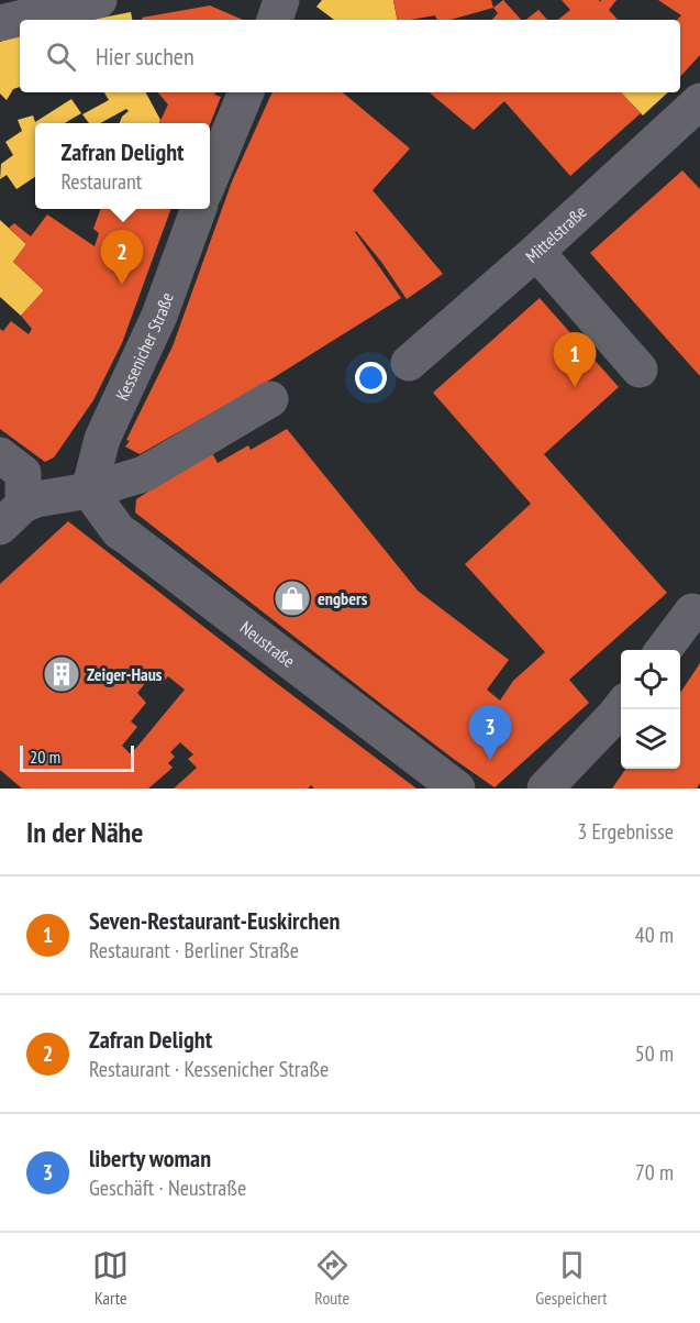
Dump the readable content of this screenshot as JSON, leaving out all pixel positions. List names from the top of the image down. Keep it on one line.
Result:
{"streets":{"street":["Mittelstraße","Kessenicher Straße","Neustraße"]},"crossings":[["Kessenicher Straße","Neustraße"]],"places":{"shop":["engbers"],"building":["Zeiger-Haus"]},"scale_bar":"20 m","page":{"search":"Hier suchen","popup":["Zafran Delight","Restaurant"],"pins":["2","1","3"],"scale":"20 m","heading":["In der Nähe","3 Ergebnisse"],"list":[{"mark":"1","name":"Seven-Restaurant-Euskirchen","note":"Restaurant · Berliner Straße","value":"40 m"},{"mark":"2","name":"Zafran Delight","note":"Restaurant · Kessenicher Straße","value":"50 m"},{"mark":"3","name":"liberty woman","note":"Geschäft · Neustraße","value":"70 m"}],"nav":["Karte","Route","Gespeichert"]}}
